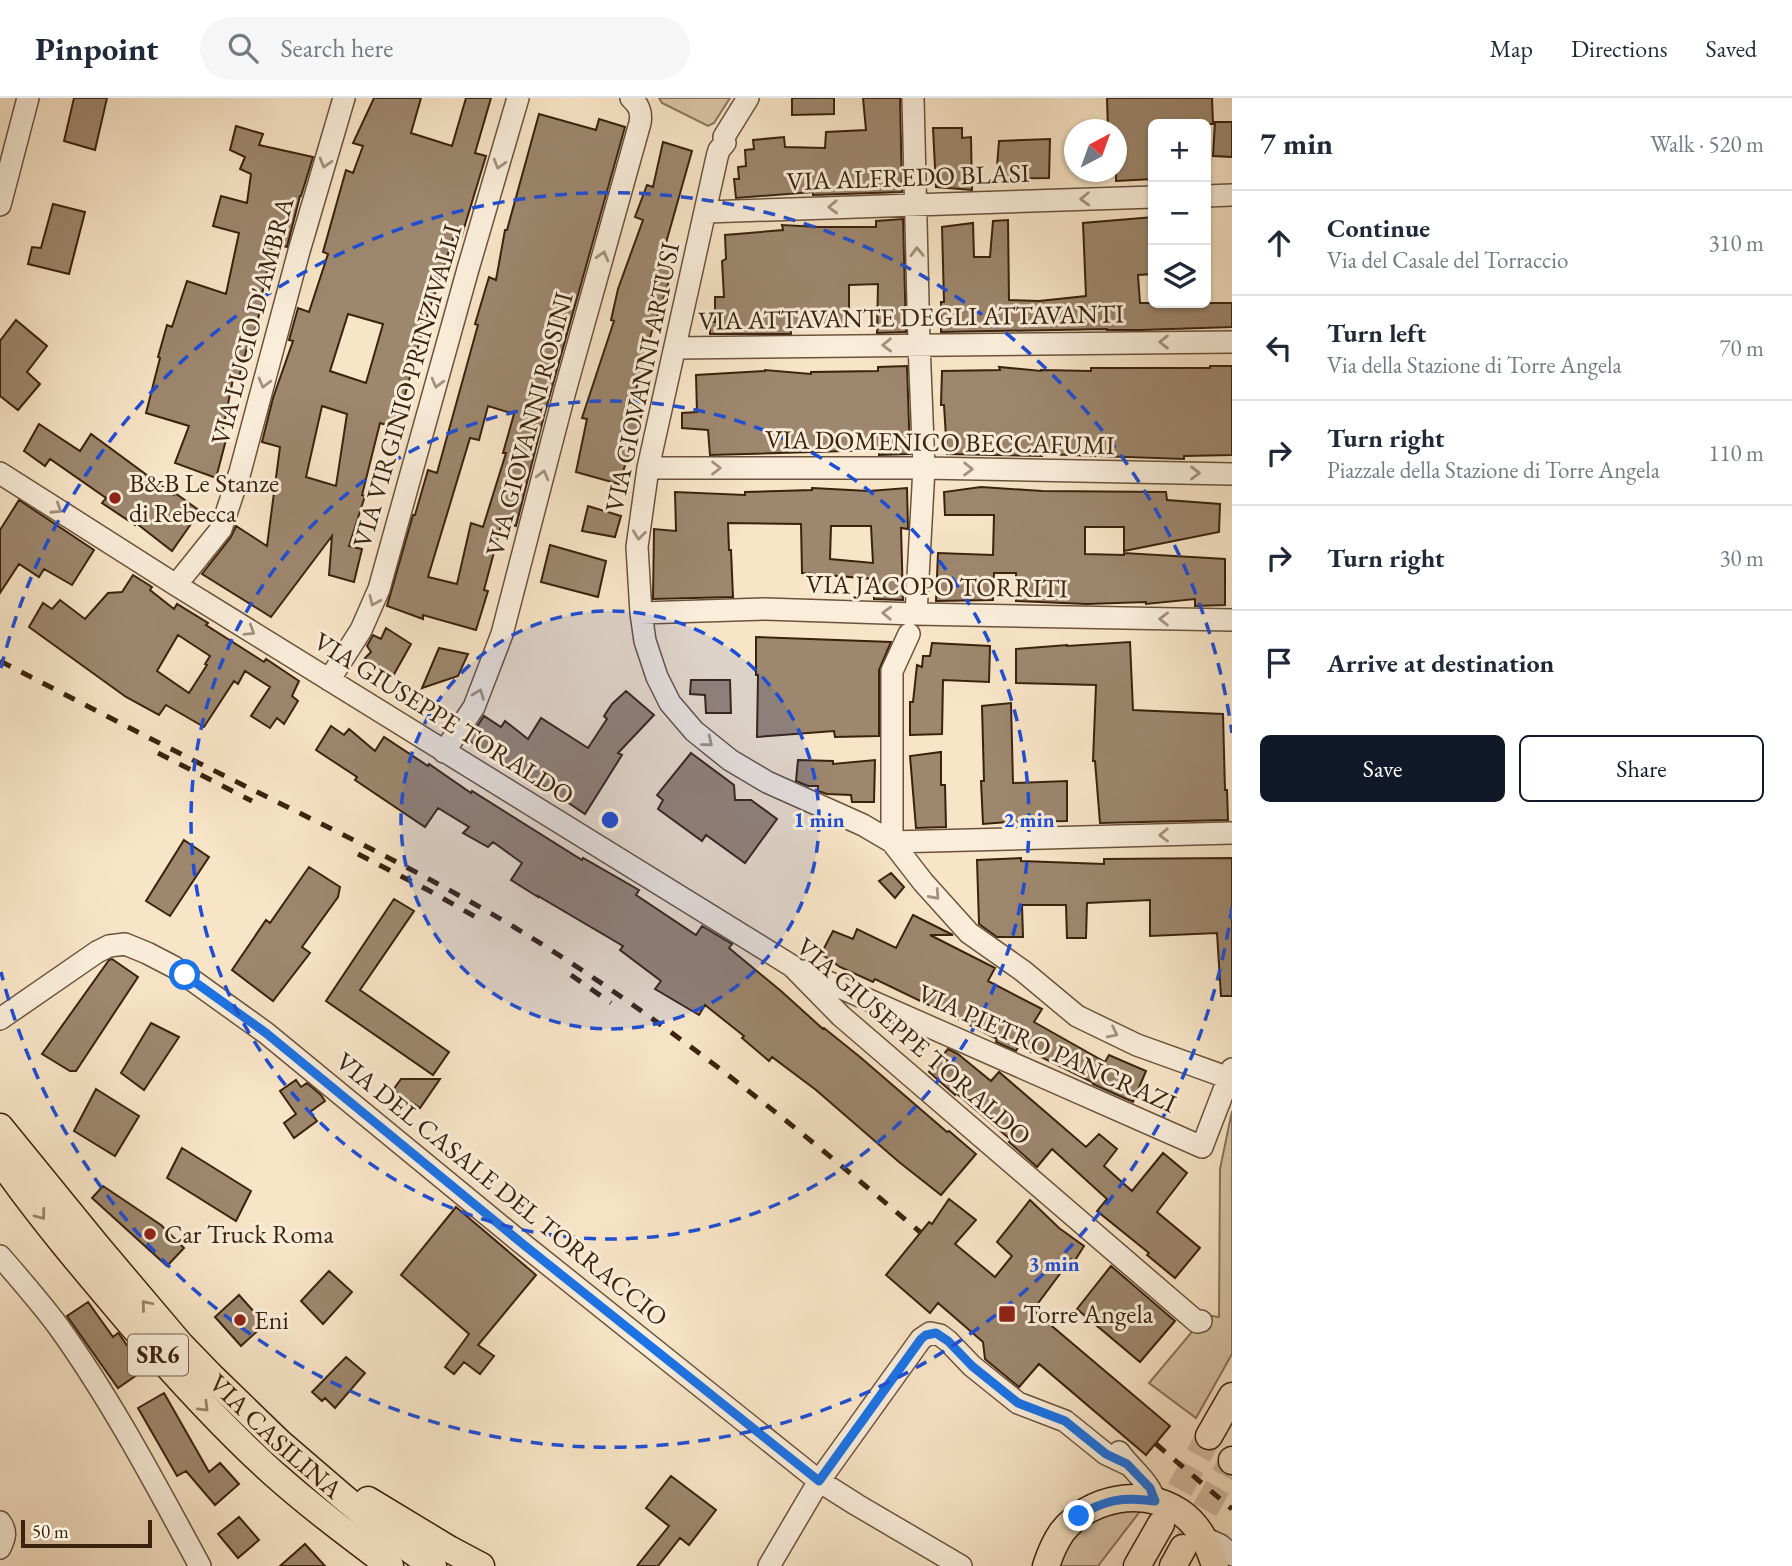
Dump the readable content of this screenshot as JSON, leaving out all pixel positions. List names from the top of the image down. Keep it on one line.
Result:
{"streets":{"main road":["SR6","VIA CASILINA"],"street":["VIA ALFREDO BLASI","VIA ATTAVANTE DEGLI ATTAVANTI","VIA LUCIO D'AMBRA","VIA GIOVANNI ARTUSI","VIA VIRGINIO PRINZIVALLI","VIA GIOVANNI ROSINI","VIA DOMENICO BECCAFUMI","VIA JACOPO TORRITI","VIA GIUSEPPE TORALDO","VIA PIETRO PANCRAZI","VIA DEL CASALE DEL TORRACCIO"]},"crossings":[["VIA ALFREDO BLASI","VIA GIOVANNI ARTUSI"],["VIA ATTAVANTE DEGLI ATTAVANTI","VIA GIOVANNI ARTUSI"],["VIA LUCIO D'AMBRA","VIA GIUSEPPE TORALDO"],["VIA GIOVANNI ARTUSI","VIA DOMENICO BECCAFUMI"],["VIA GIOVANNI ARTUSI","VIA JACOPO TORRITI"],["VIA GIOVANNI ARTUSI","VIA PIETRO PANCRAZI"],["VIA VIRGINIO PRINZIVALLI","VIA GIUSEPPE TORALDO"],["VIA GIOVANNI ROSINI","VIA GIUSEPPE TORALDO"],["VIA GIUSEPPE TORALDO","VIA PIETRO PANCRAZI"]],"one_way":["VIA ALFREDO BLASI","VIA ATTAVANTE DEGLI ATTAVANTI","VIA LUCIO D'AMBRA","VIA GIOVANNI ARTUSI","VIA VIRGINIO PRINZIVALLI","VIA GIOVANNI ROSINI","VIA DOMENICO BECCAFUMI","VIA JACOPO TORRITI"],"places":{"other":["B&B Le Stanze di Rebecca","Car Truck Roma","Eni"],"transit":["Torre Angela"]},"scale_bar":"50 m","north":"top right","page":{"header":"Pinpoint","search":"Search here","nav":["Map","Directions","Saved"],"heading":["7 min","Walk · 520 m"],"map_buttons":["+","−"],"list":[["Continue","Via del Casale del Torraccio","310 m"],["Turn left","Via della Stazione di Torre Angela","70 m"],["Turn right","Piazzale della Stazione di Torre Angela","110 m"],["Turn right","30 m"],"Arrive at destination"],"buttons":["Save","Share"],"scale":"50 m"},"rings":["1 min","2 min","3 min"]}
